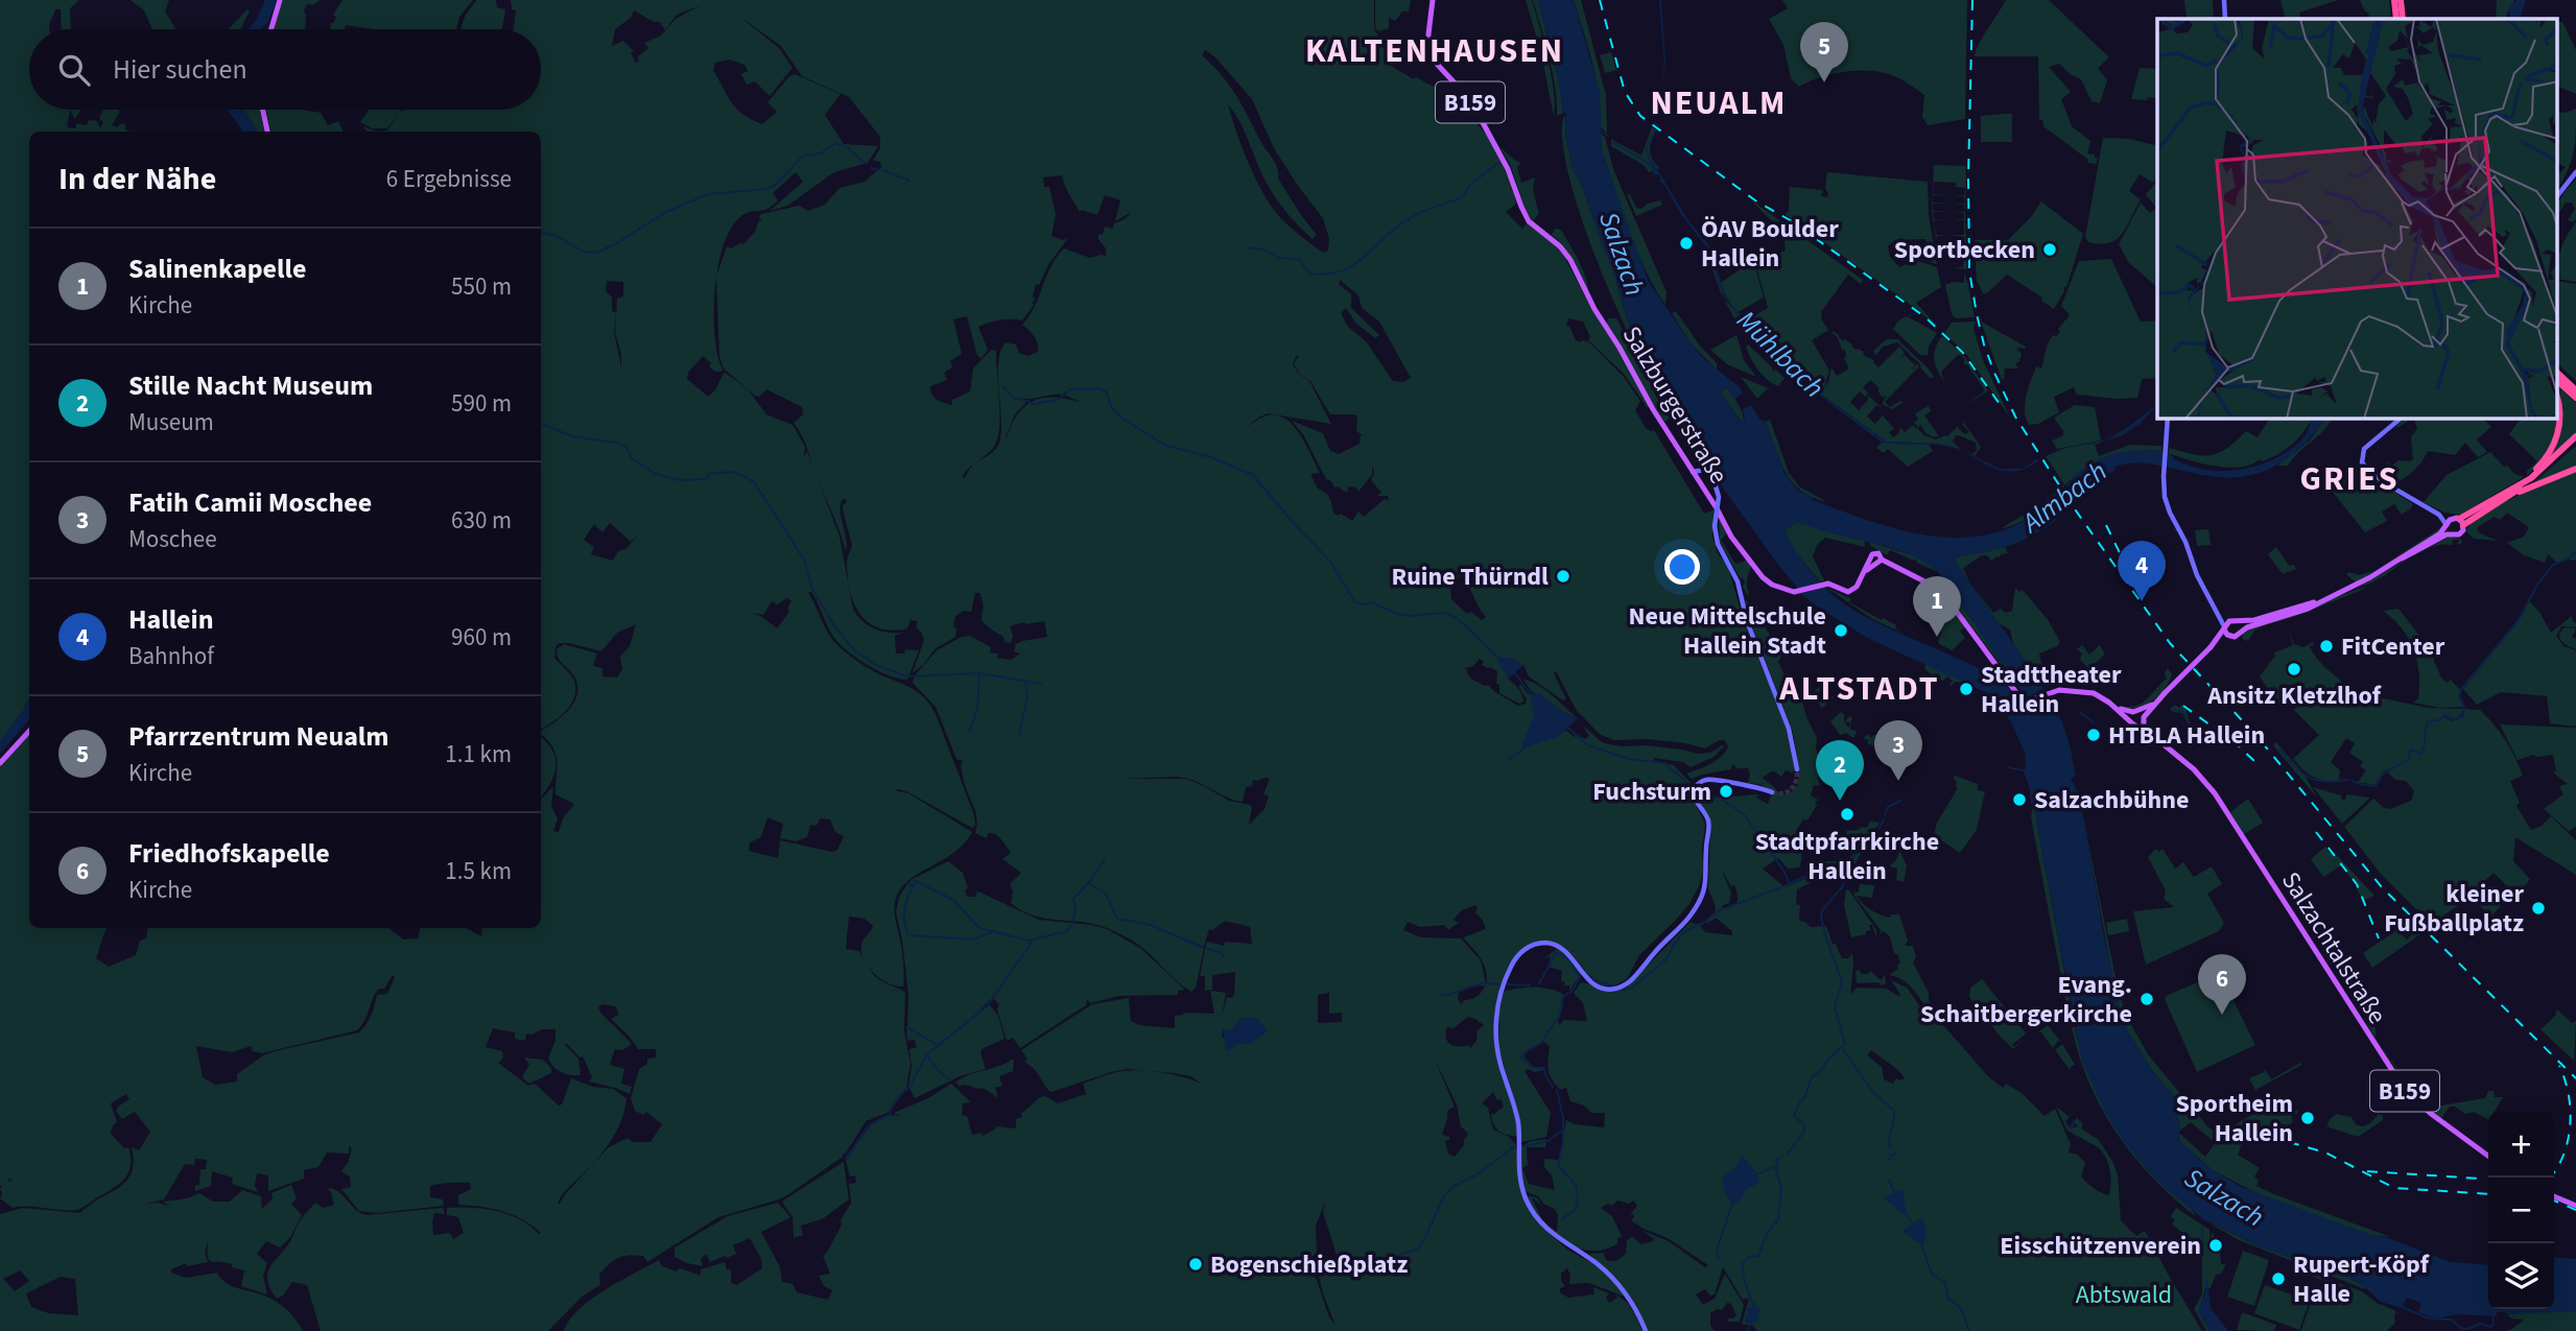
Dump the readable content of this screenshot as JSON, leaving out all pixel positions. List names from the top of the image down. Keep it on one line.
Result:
{"streets":{"main road":["B159","Salzburgerstraße","Salzachtalstraße"]},"crossings":[["Salzburgerstraße","Salzachtalstraße"]],"districts":["KALTENHAUSEN","NEUALM","GRIES","ALTSTADT"],"water":["Salzach","Mühlbach","Almbach"],"parks":["Abtswald"],"places":["ÖAV Boulder Hallein","Sportbecken","Ruine Thürndl","Neue Mittelschule Hallein Stadt","FitCenter","Ansitz Kletzlhof","Stadttheater Hallein","HTBLA Hallein","Fuchsturm","Salzachbühne","Stadtpfarrkirche Hallein","kleiner Fußballplatz","Evang. Schaitbergerkirche","Sportheim Hallein","Eisschützenverein","Bogenschießplatz","Rupert-Köpf Halle"],"page":{"pins":["5","4","1","3","2","6"],"search":"Hier suchen","heading":["In der Nähe","6 Ergebnisse"],"list":[{"mark":"1","name":"Salinenkapelle","note":"Kirche","value":"550 m"},{"mark":"2","name":"Stille Nacht Museum","note":"Museum","value":"590 m"},{"mark":"3","name":"Fatih Camii Moschee","note":"Moschee","value":"630 m"},{"mark":"4","name":"Hallein","note":"Bahnhof","value":"960 m"},{"mark":"5","name":"Pfarrzentrum Neualm","note":"Kirche","value":"1.1 km"},{"mark":"6","name":"Friedhofskapelle","note":"Kirche","value":"1.5 km"}],"map_buttons":["+","−"]}}
